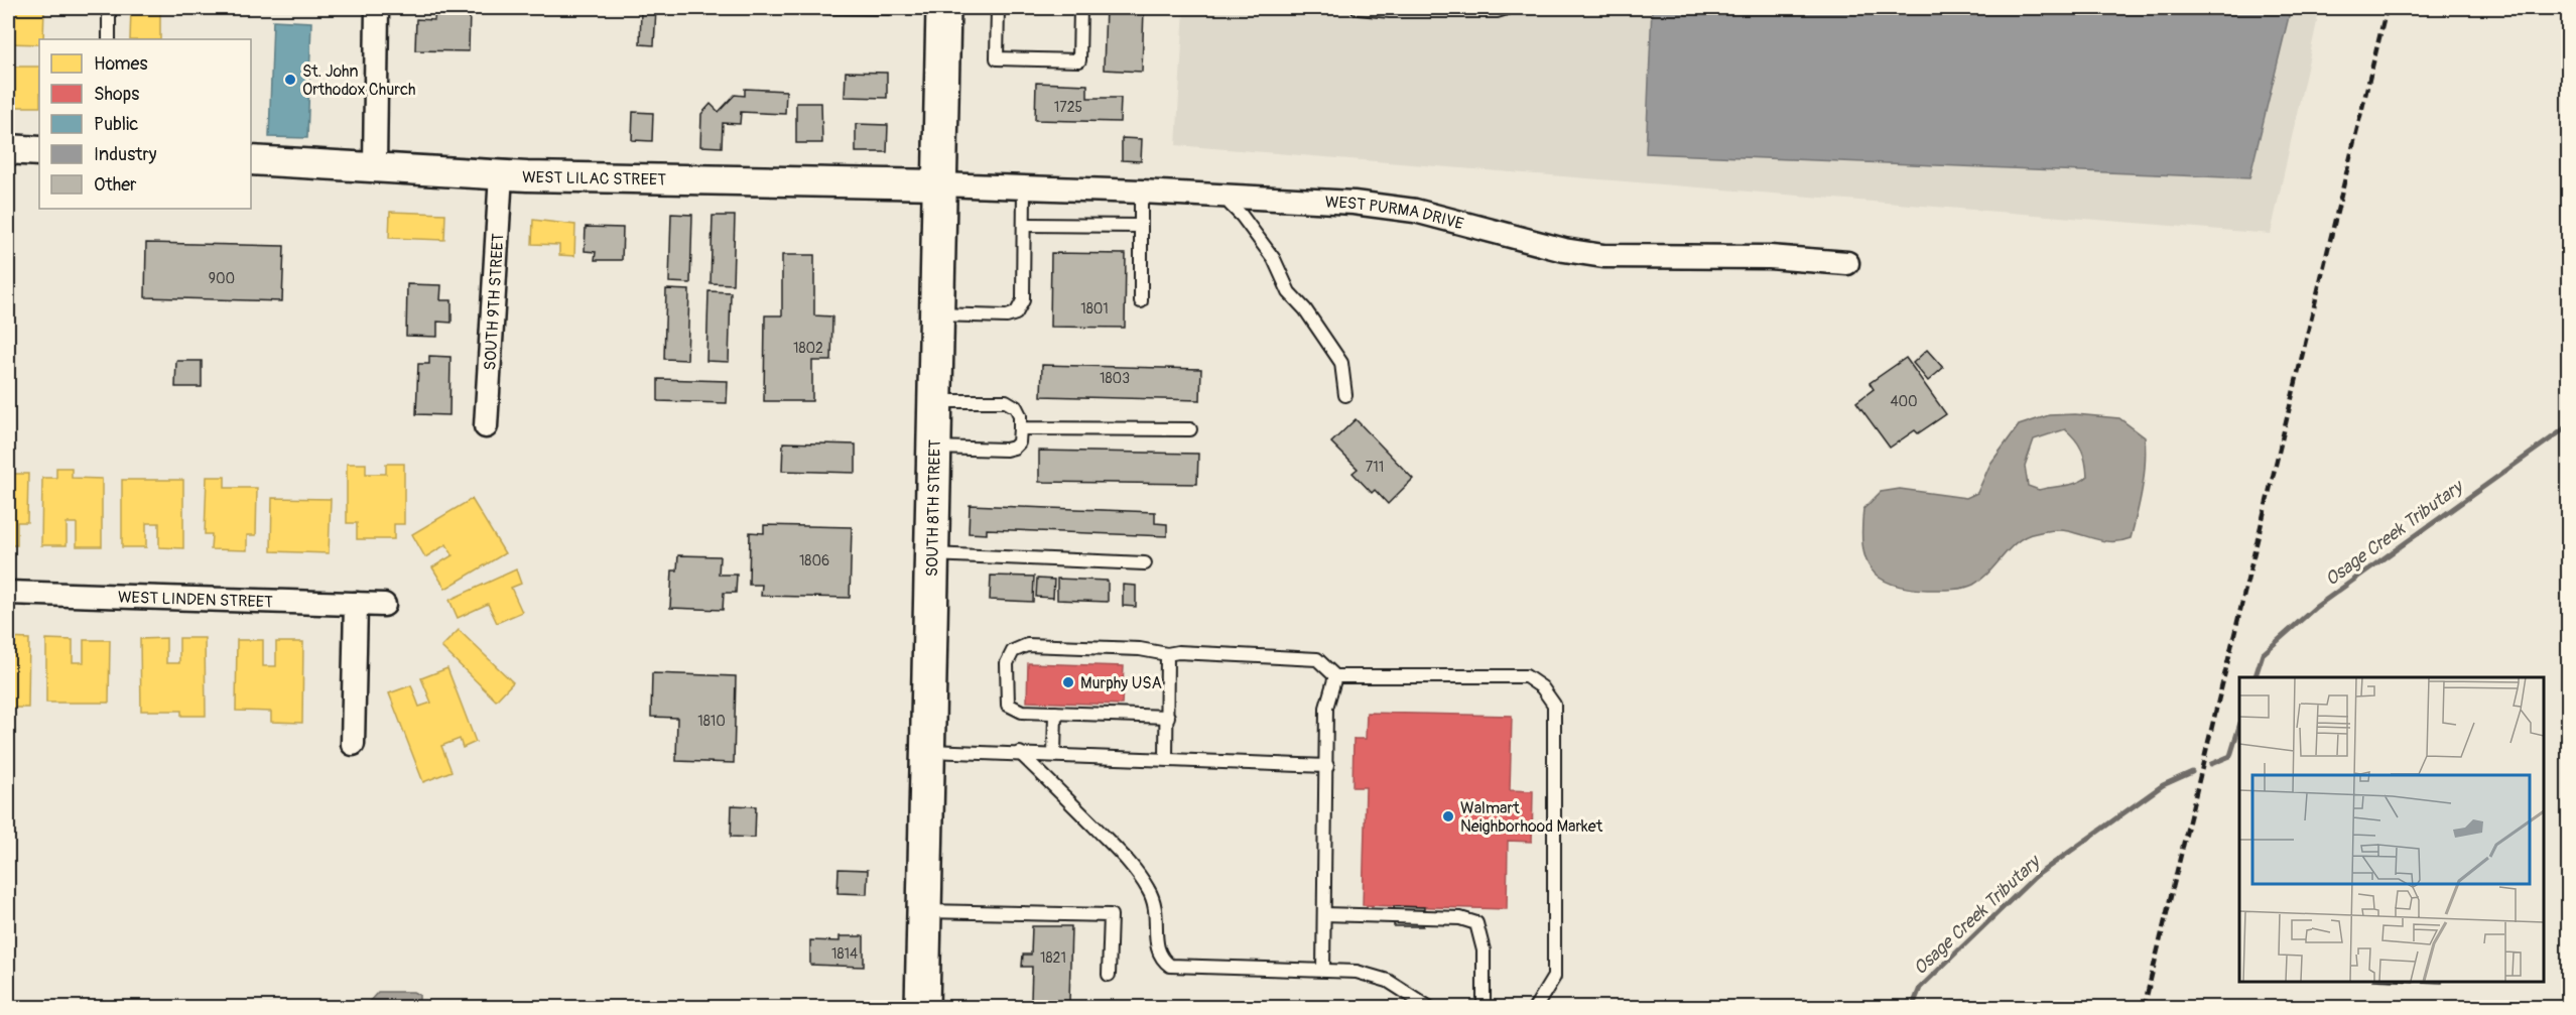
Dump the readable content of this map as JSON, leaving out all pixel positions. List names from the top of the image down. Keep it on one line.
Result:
{"streets":{"main road":["SOUTH 8TH STREET"],"street":["WEST LILAC STREET","WEST PURMA DRIVE","SOUTH 9TH STREET","WEST LINDEN STREET"]},"crossings":[["WEST LILAC STREET","WEST PURMA DRIVE"],["WEST LILAC STREET","SOUTH 9TH STREET"],["WEST LILAC STREET","SOUTH 8TH STREET"],["WEST PURMA DRIVE","SOUTH 8TH STREET"]],"water":["Osage Creek Tributary"],"places":["St. John Orthodox Church","Murphy USA","Walmart Neighborhood Market"],"house_numbers":["1725","900","1801","1802","1803","400","711","1806","1810","1814","1821"],"legend":["Homes","Shops","Public","Industry","Other"]}
